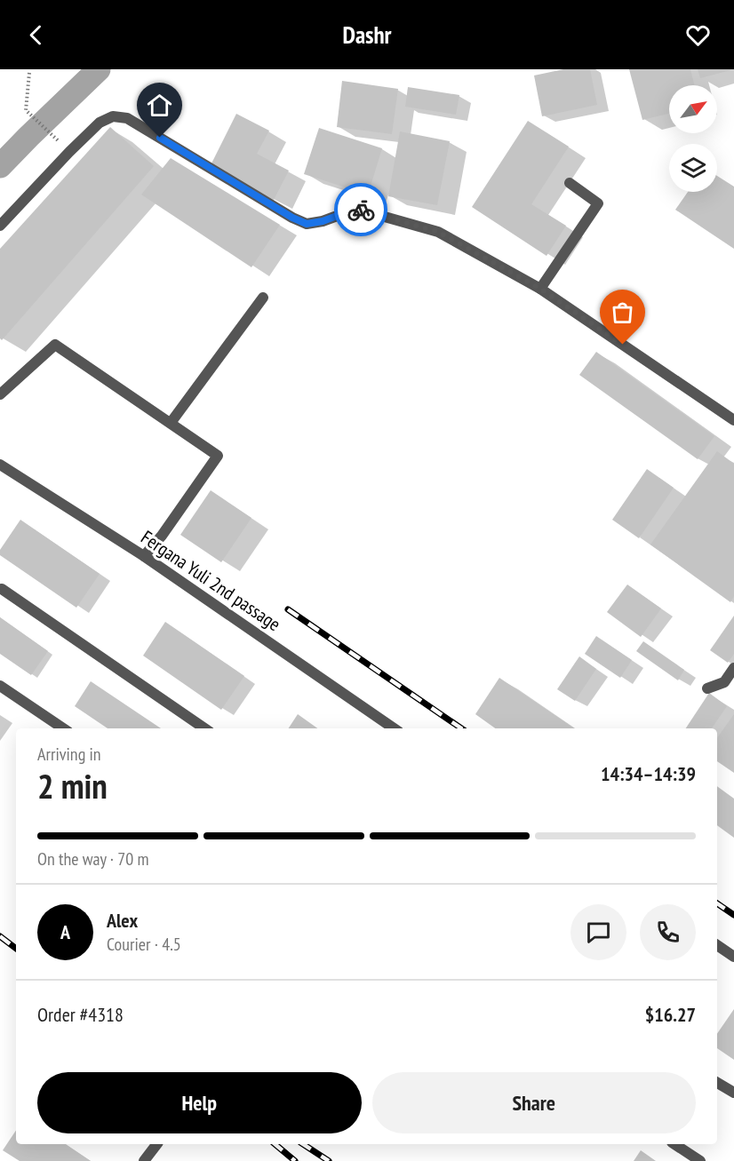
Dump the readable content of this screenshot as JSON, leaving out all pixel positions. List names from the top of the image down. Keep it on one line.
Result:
{"streets":{"street":["Fergana Yuli 2nd passage"]},"north":"top right","page":{"header":"Dashr","heading":["2 min","Arriving in","14:34–14:39"],"panel":["Alex","Courier · 4.5","Order #4318","$16.27"],"bar":"On the way · 70 m","round":"A","buttons":["Help","Share"]}}
